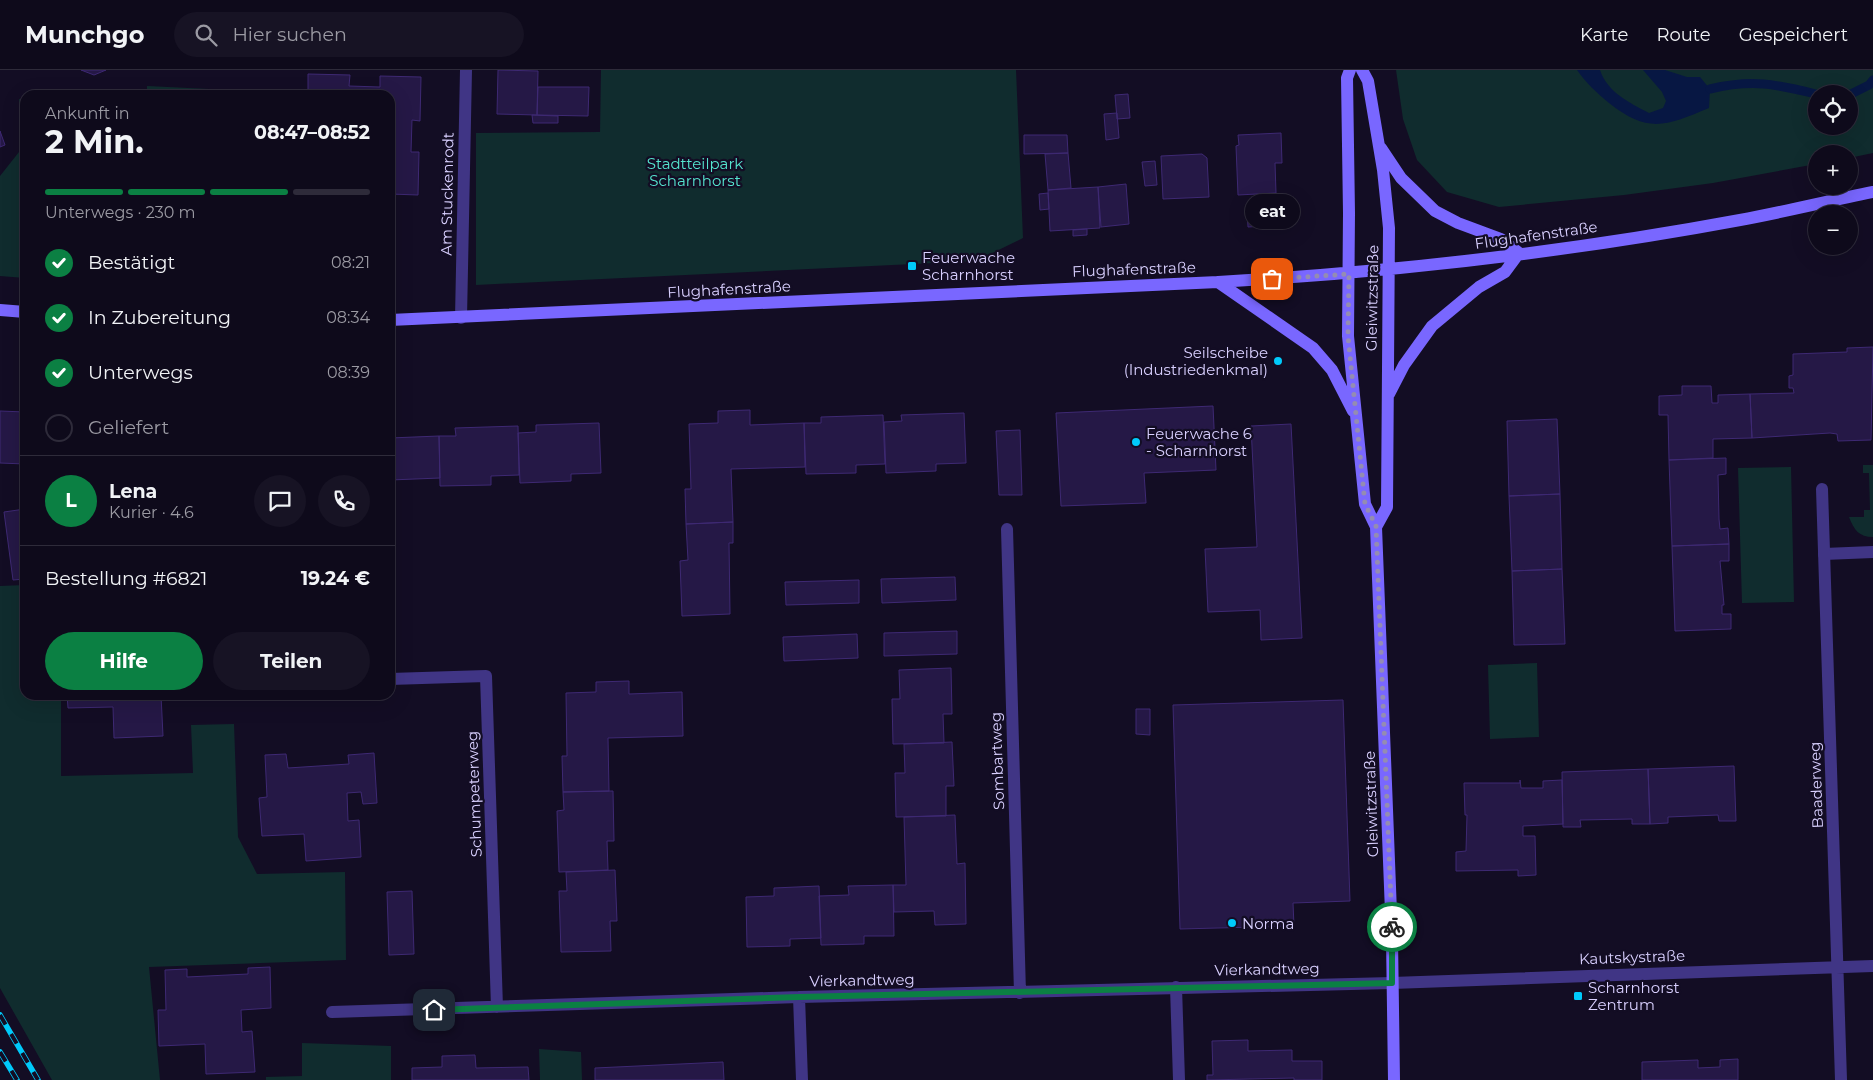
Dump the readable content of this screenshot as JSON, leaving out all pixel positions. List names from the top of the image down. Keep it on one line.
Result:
{"streets":{"main road":["Flughafenstraße","Gleiwitzstraße"],"street":["Am Stuckenrodt","Sombartweg","Baaderweg","Schumpeterweg","Kautskystraße","Vierkandtweg"]},"crossings":[["Am Stuckenrodt","Flughafenstraße"],["Flughafenstraße","Gleiwitzstraße"],["Gleiwitzstraße","Kautskystraße"],["Gleiwitzstraße","Vierkandtweg"],["Sombartweg","Vierkandtweg"],["Baaderweg","Kautskystraße"],["Schumpeterweg","Vierkandtweg"],["Kautskystraße","Vierkandtweg"]],"parks":["Stadtteilpark Scharnhorst"],"places":{"transit":["Feuerwache Scharnhorst","Scharnhorst Zentrum"],"other":["eat","Seilscheibe (Industriedenkmal)","Feuerwache 6 - Scharnhorst","Norma"]},"page":{"header":"Munchgo","search":"Hier suchen","nav":["Karte","Route","Gespeichert"],"map_buttons":["+","−"],"heading":["2 Min.","Ankunft in","08:47–08:52"],"panel":["Lena","Kurier · 4.6","Bestellung #6821","19.24 €"],"bar":"Unterwegs · 230 m","bubble":"eat","list":[["Bestätigt","08:21"],["In Zubereitung","08:34"],["Unterwegs","08:39"],"Geliefert"],"round":"L","buttons":["Hilfe","Teilen"]}}
